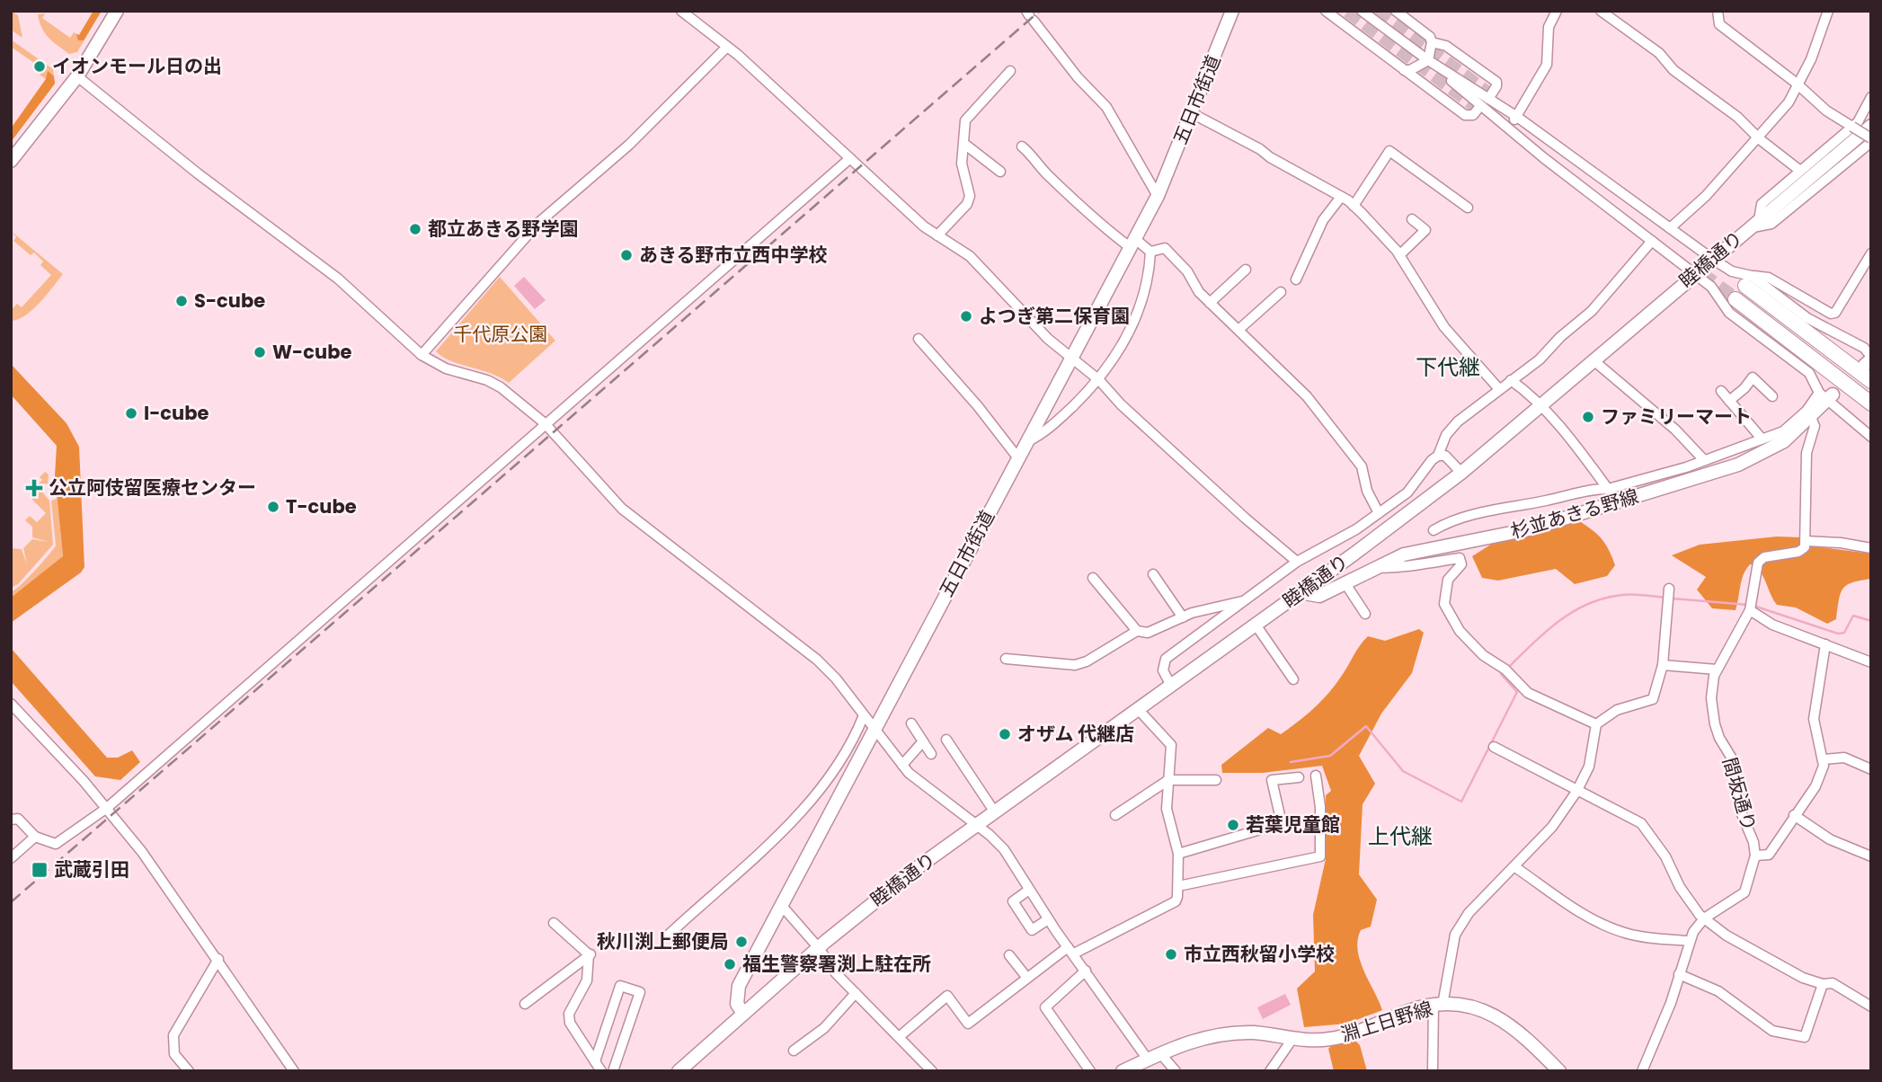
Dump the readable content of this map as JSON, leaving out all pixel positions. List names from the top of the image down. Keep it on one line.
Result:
{"streets":{"main road":["五日市街道","睦橋通り","杉並あきる野線","淵上日野線"],"street":["間坂通り"]},"crossings":[["五日市街道","睦橋通り"],["睦橋通り","杉並あきる野線"]],"districts":["下代継","上代継"],"parks":["千代原公園"],"places":{"other":["イオンモール日の出","都立あきる野学園","あきる野市立西中学校","S-cube","よつぎ第二保育園","W-cube","I-cube","ファミリーマート","T-cube","オザム 代継店","若葉児童館","秋川渕上郵便局","市立西秋留小学校","福生警察署渕上駐在所"],"health":["公立阿伎留医療センター"],"transit":["武蔵引田"]}}
